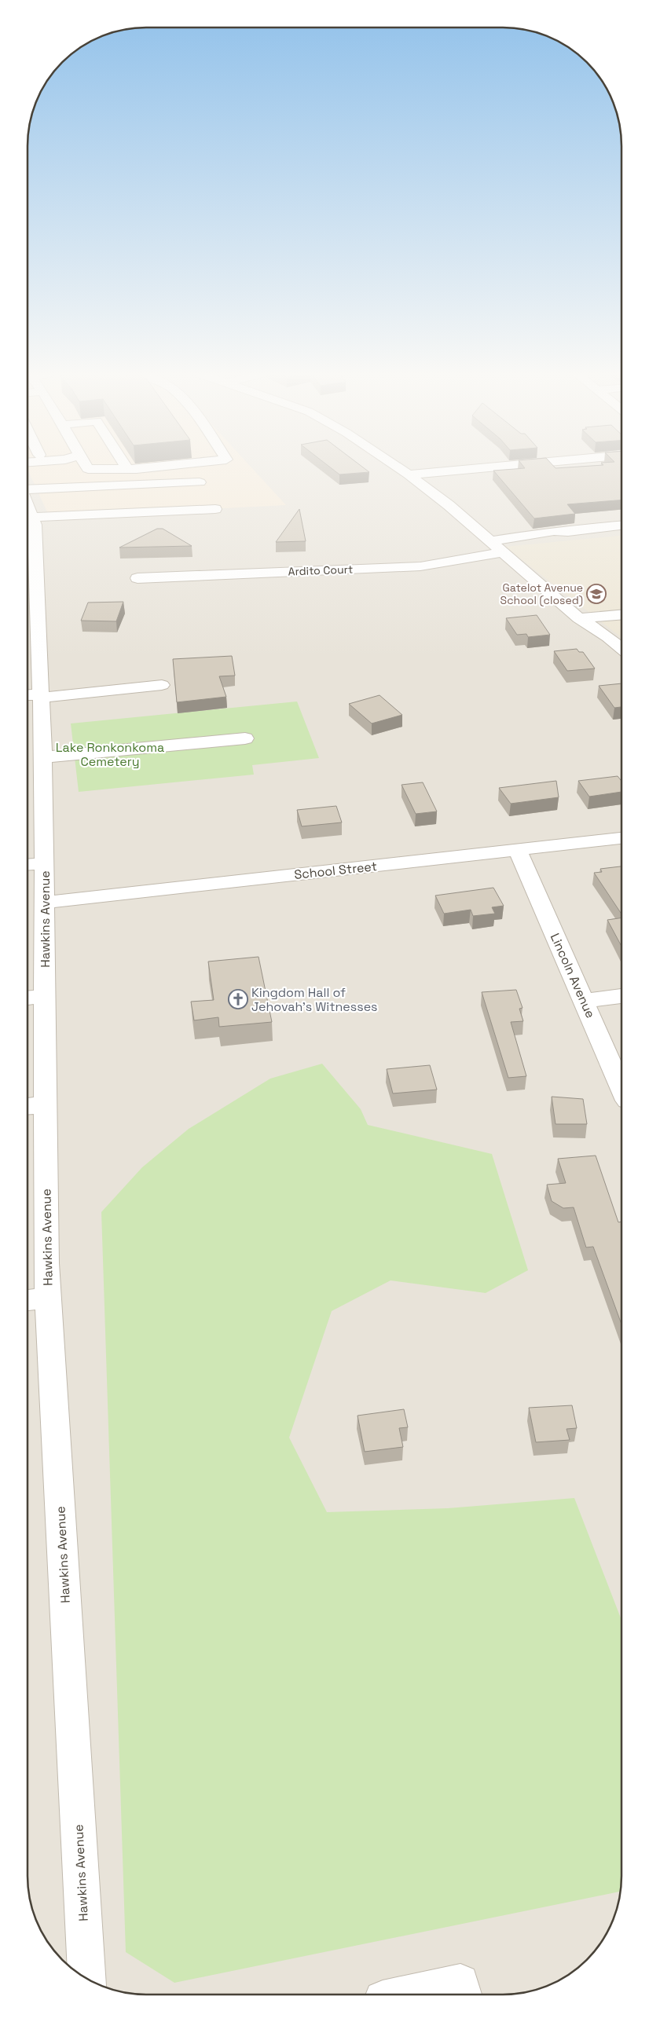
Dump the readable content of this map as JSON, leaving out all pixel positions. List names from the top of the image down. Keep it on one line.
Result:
{"streets":{"street":["Ardito Court","School Street","Hawkins Avenue","Lincoln Avenue"]},"crossings":[["School Street","Hawkins Avenue"],["School Street","Lincoln Avenue"]],"parks":["Lake Ronkonkoma Cemetery"],"places":{"school or university":["Gatelot Avenue School (closed)"],"church":["Kingdom Hall of Jehovah’s Witnesses"]}}
